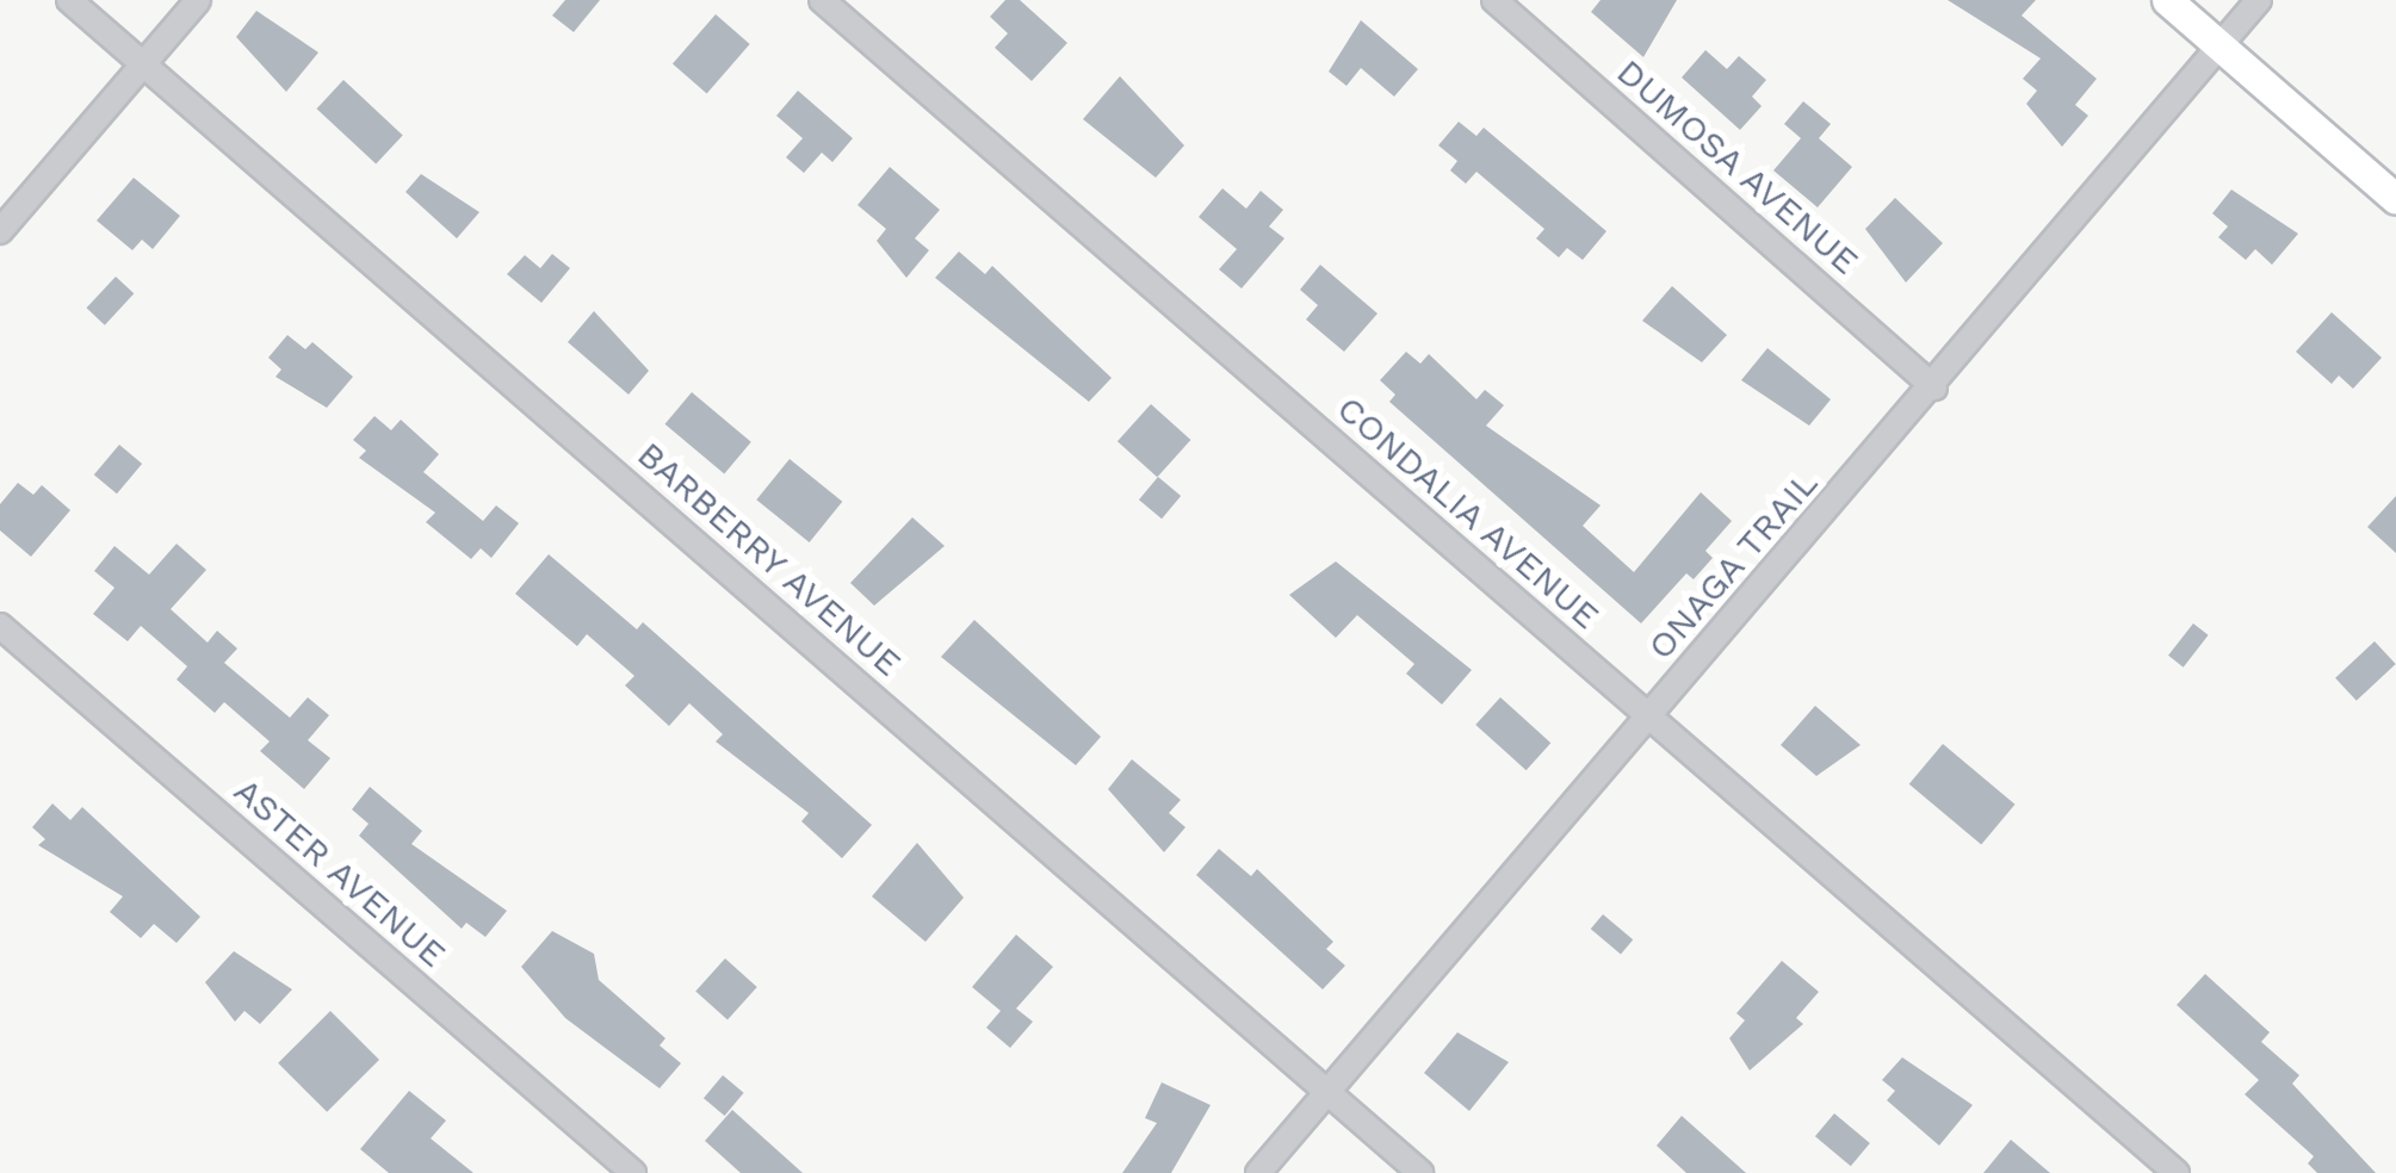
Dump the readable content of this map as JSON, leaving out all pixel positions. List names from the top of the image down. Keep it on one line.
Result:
{"streets":{"street":["DUMOSA AVENUE","CONDALIA AVENUE","BARBERRY AVENUE","ONAGA TRAIL","ASTER AVENUE"]},"crossings":[["DUMOSA AVENUE","ONAGA TRAIL"],["CONDALIA AVENUE","ONAGA TRAIL"],["BARBERRY AVENUE","ONAGA TRAIL"]]}
